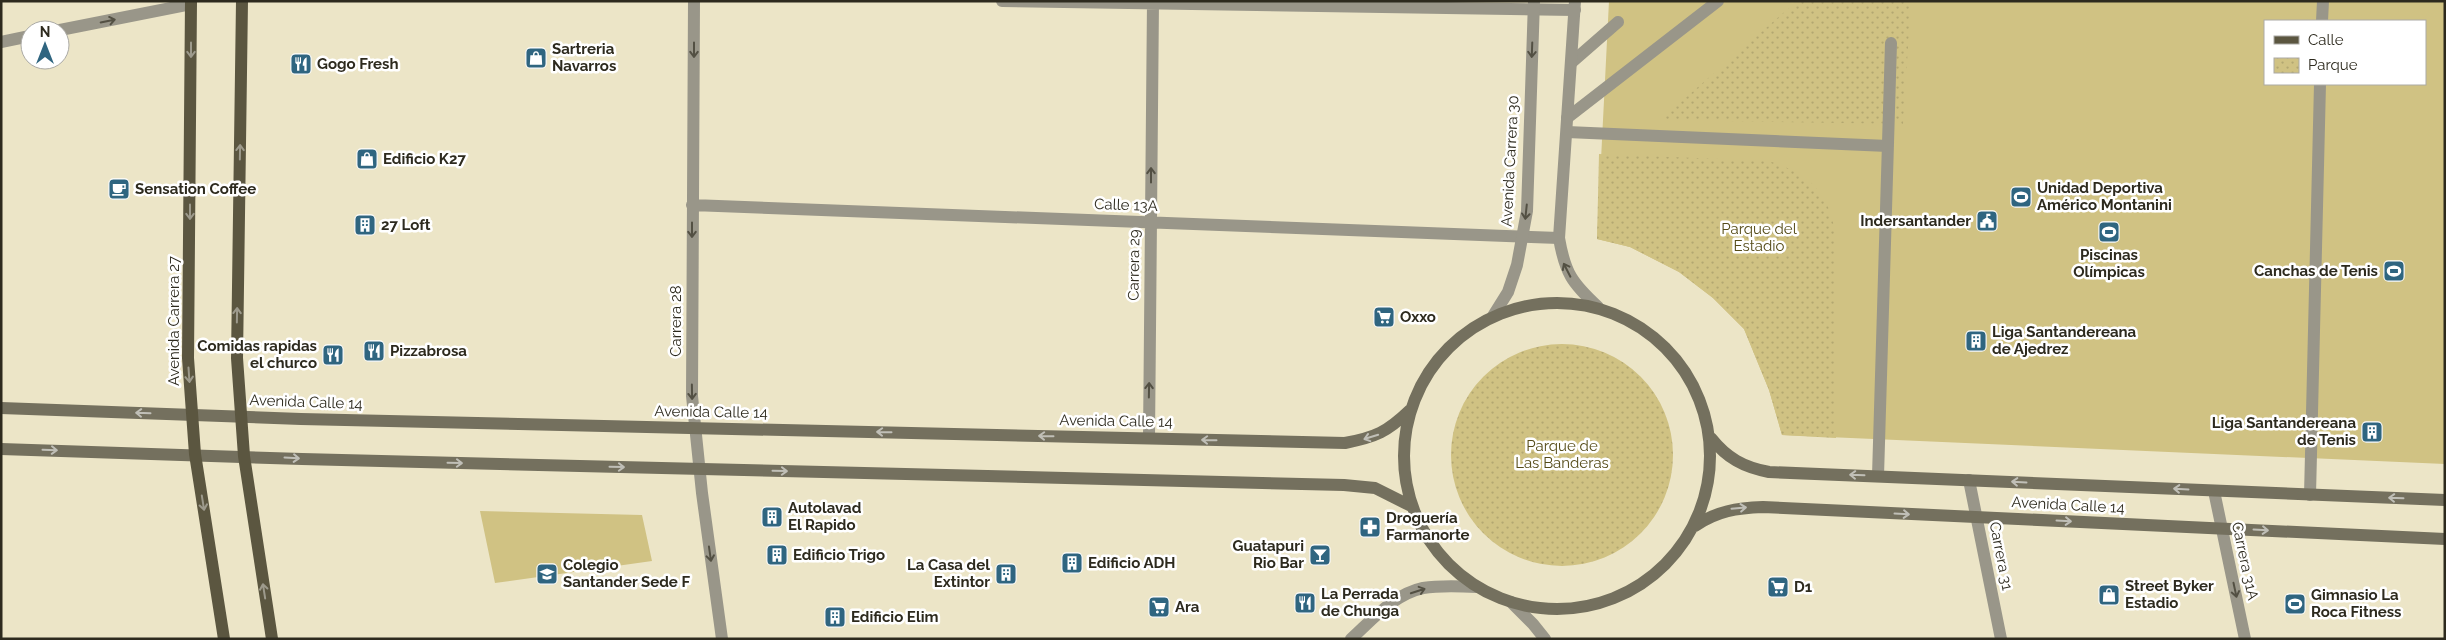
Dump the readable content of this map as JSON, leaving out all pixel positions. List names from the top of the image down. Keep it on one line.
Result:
{"streets":{"main road":["Avenida Carrera 27","Avenida Calle 14"],"street":["Avenida Carrera 30","Calle 13A","Carrera 29","Carrera 28","Carrera 31","Carrera 31A"]},"crossings":[["Avenida Carrera 30","Calle 13A"],["Calle 13A","Carrera 29"],["Calle 13A","Carrera 28"],["Carrera 29","Avenida Calle 14"],["Avenida Carrera 27","Avenida Calle 14"],["Carrera 28","Avenida Calle 14"],["Avenida Calle 14","Carrera 31"],["Avenida Calle 14","Carrera 31A"]],"one_way":["Carrera 29","Carrera 28","Carrera 31A"],"parks":["Parque del Estadio","Parque de Las Banderas"],"places":{"shop":["Sartreria Navarros","Edificio K27","Street Byker Estadio"],"restaurant":["Gogo Fresh","Pizzabrosa","Comidas rapidas el churco","La Perrada de Chunga"],"cafe":["Sensation Coffee"],"sports":["Unidad Deportiva Américo Montanini","Piscinas Olímpicas","Canchas de Tenis","Gimnasio La Roca Fitness"],"public building":["Indersantander"],"building":["27 Loft","Liga Santandereana de Ajedrez","Liga Santandereana de Tenis","Autolavad El Rapido","Edificio Trigo","Edificio ADH","La Casa del Extintor","Edificio Elim"],"supermarket":["Oxxo","D1","Ara"],"pharmacy":["Droguería Farmanorte"],"bar":["Guatapuri Rio Bar"],"school or university":["Colegio Santander Sede F"]},"legend":["Calle","Parque"],"north":"top"}
